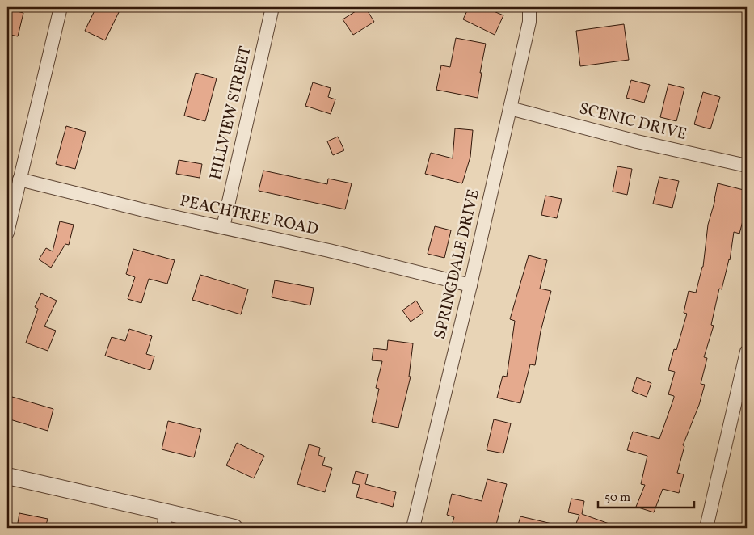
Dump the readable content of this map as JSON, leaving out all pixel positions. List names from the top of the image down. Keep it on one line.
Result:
{"streets":{"street":["HILLVIEW STREET","SCENIC DRIVE","PEACHTREE ROAD","SPRINGDALE DRIVE"]},"crossings":[["HILLVIEW STREET","PEACHTREE ROAD"],["SCENIC DRIVE","SPRINGDALE DRIVE"],["PEACHTREE ROAD","SPRINGDALE DRIVE"]],"scale_bar":"50 m"}
